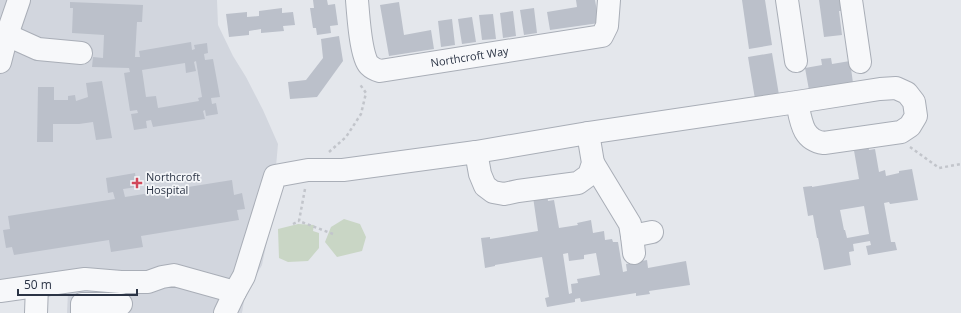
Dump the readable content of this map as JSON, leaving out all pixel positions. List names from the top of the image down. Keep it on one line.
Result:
{"streets":{"street":["Northcroft Way"]},"places":{"health":["Northcroft Hospital"]},"scale_bar":"50 m"}
